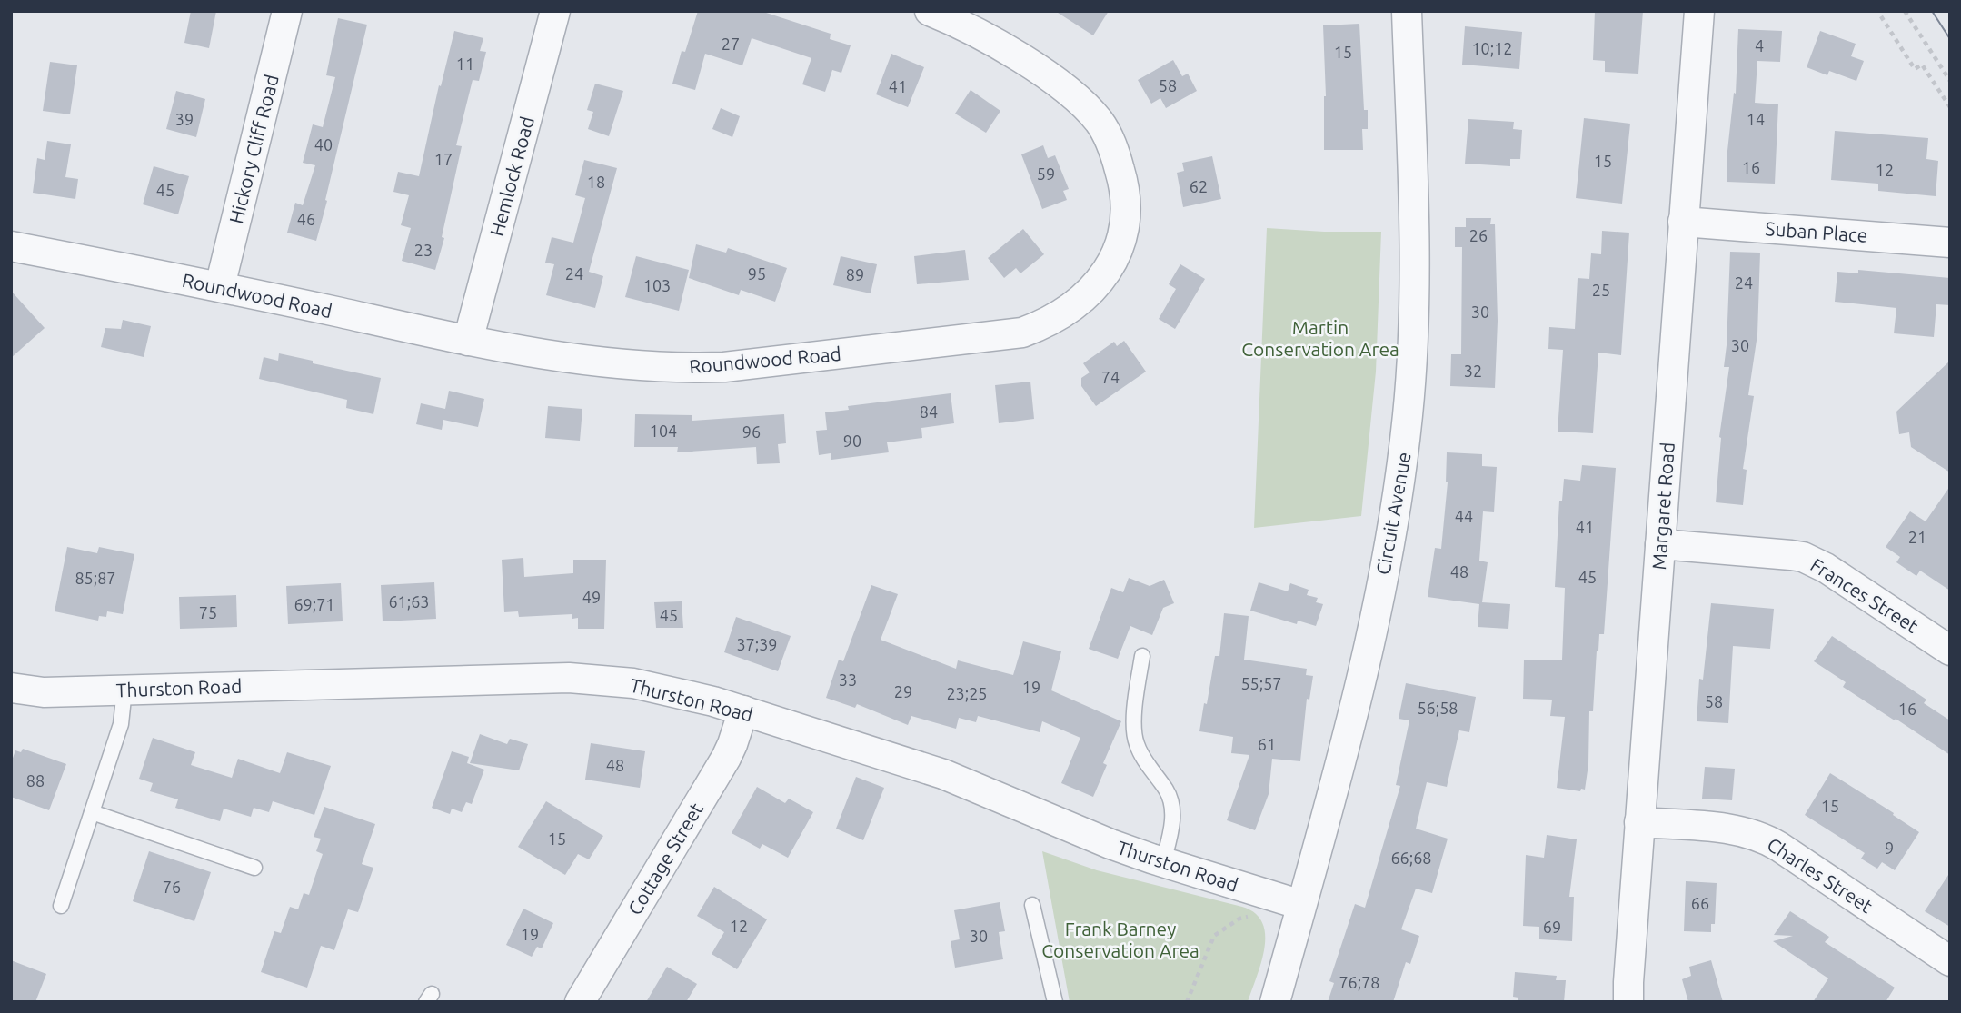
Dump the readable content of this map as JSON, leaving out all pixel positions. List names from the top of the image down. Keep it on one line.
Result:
{"streets":{"street":["Hickory Cliff Road","Hemlock Road","Suban Place","Roundwood Road","Margaret Road","Circuit Avenue","Frances Street","Thurston Road","Cottage Street","Charles Street"]},"crossings":[["Hickory Cliff Road","Roundwood Road"],["Hemlock Road","Roundwood Road"],["Suban Place","Margaret Road"],["Margaret Road","Frances Street"],["Margaret Road","Charles Street"],["Circuit Avenue","Thurston Road"],["Thurston Road","Cottage Street"]],"parks":["Martin Conservation Area","Frank Barney Conservation Area"],"house_numbers":["27","4","10;12","15","11","58","41","39","14","40","17","15","16","12","59","18","62","45","46","26","23","24","95","89","24","103","25","30","30","32","74","84","104","96","90","44","41","21","48","45","85;87","49","61;63","69;71","75","45","37;39","33","55;57","19","29","23;25","58","56;58","16","61","48","88","15","15","9","66;68","76","66","12","69","19","30","76;78"]}
